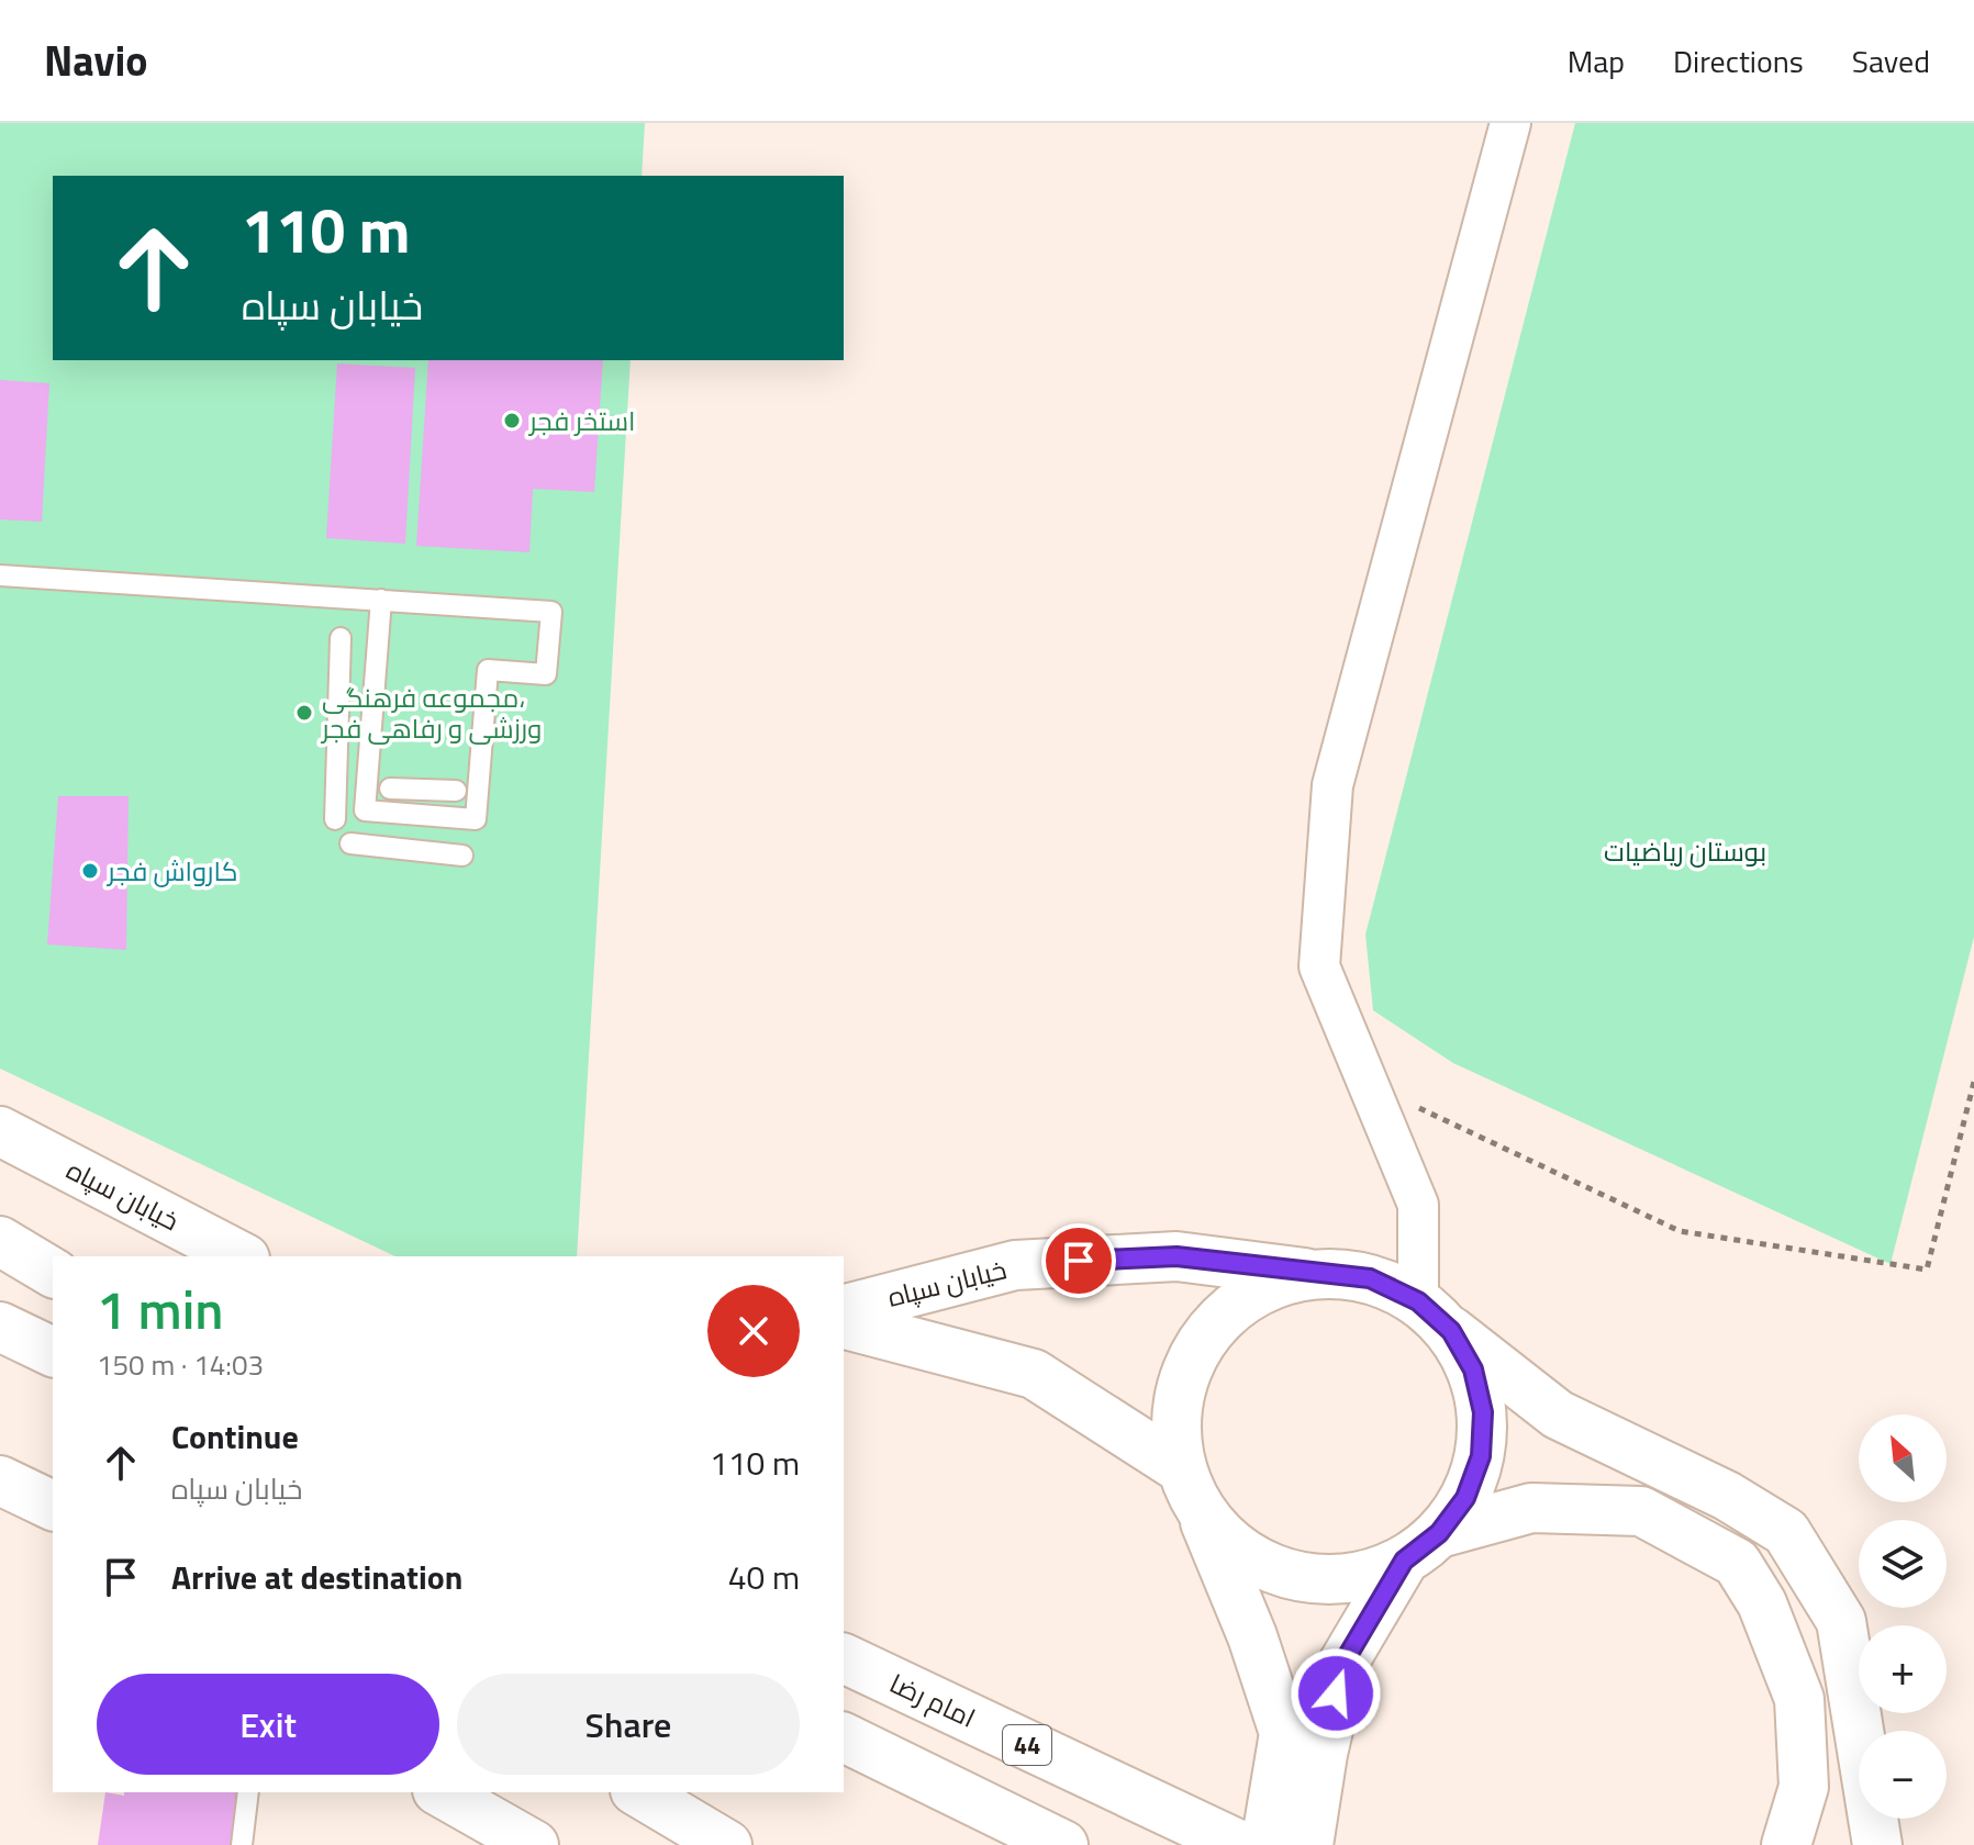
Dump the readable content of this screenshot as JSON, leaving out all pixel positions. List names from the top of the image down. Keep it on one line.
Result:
{"streets":{"main road":["خیابان سپاه","امام رضا","44"]},"parks":["بوستان ریاضیات"],"places":["استخر فجر","مجموعه فرهنگی، ورزشی و رفاهی فجر","کارواش فجر"],"north":"top left","page":{"header":"Navio","nav":["Map","Directions","Saved"],"turn":["110 m","خیابان سپاه"],"heading":["1 min","150 m · 14:03"],"list":[{"name":"Continue","note":"خیابان سپاه","value":"110 m"},{"name":"Arrive at destination","value":"40 m"}],"map_buttons":["+","−"],"buttons":["Exit","Share"]}}
